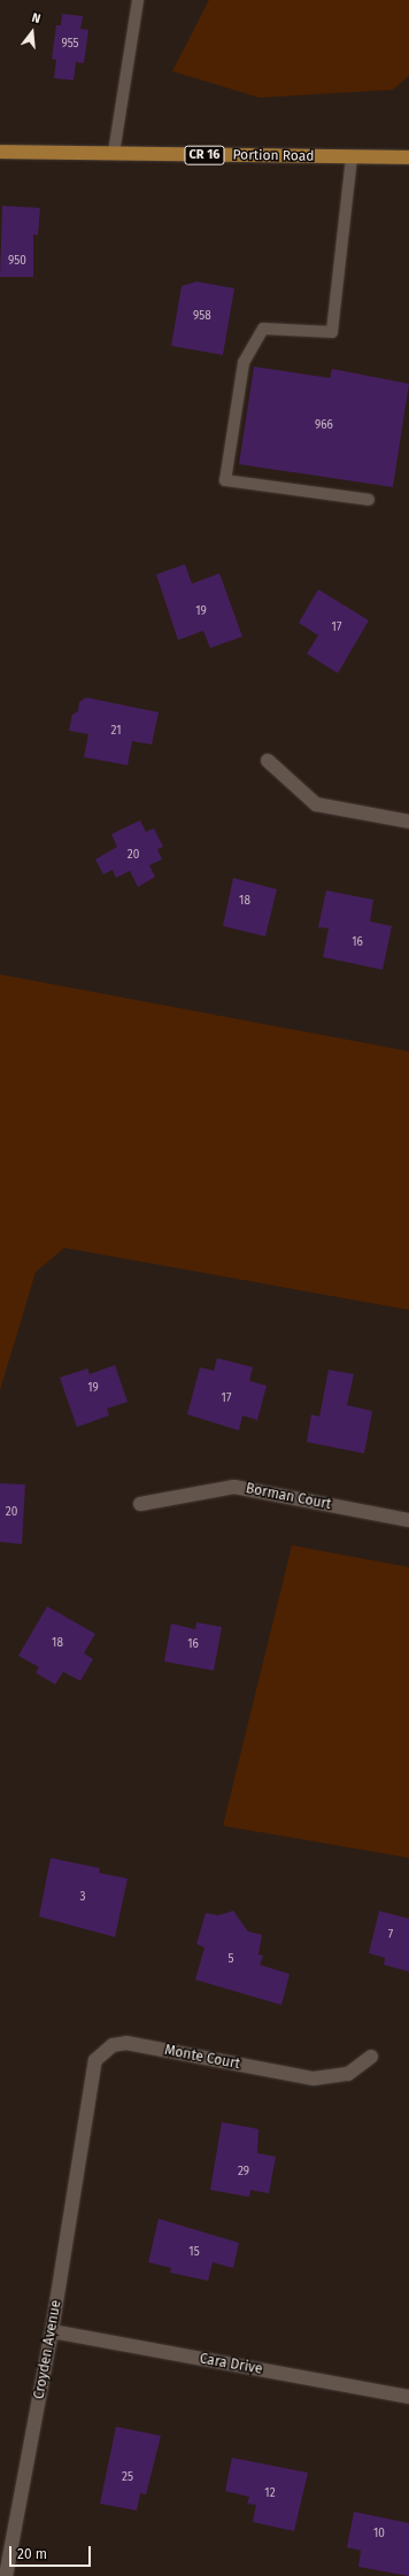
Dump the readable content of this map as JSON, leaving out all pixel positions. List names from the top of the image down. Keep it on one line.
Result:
{"streets":{"main road":["CR 16","Portion Road"],"street":["Borman Court","Monte Court","Croyden Avenue","Cara Drive"]},"crossings":[["Monte Court","Croyden Avenue"],["Croyden Avenue","Cara Drive"]],"house_numbers":["955","950","958","966","19","17","21","20","18","16","19","17","20","18","16","3","7","5","29","15","25","12","10"],"scale_bar":"20 m","north":"top"}
